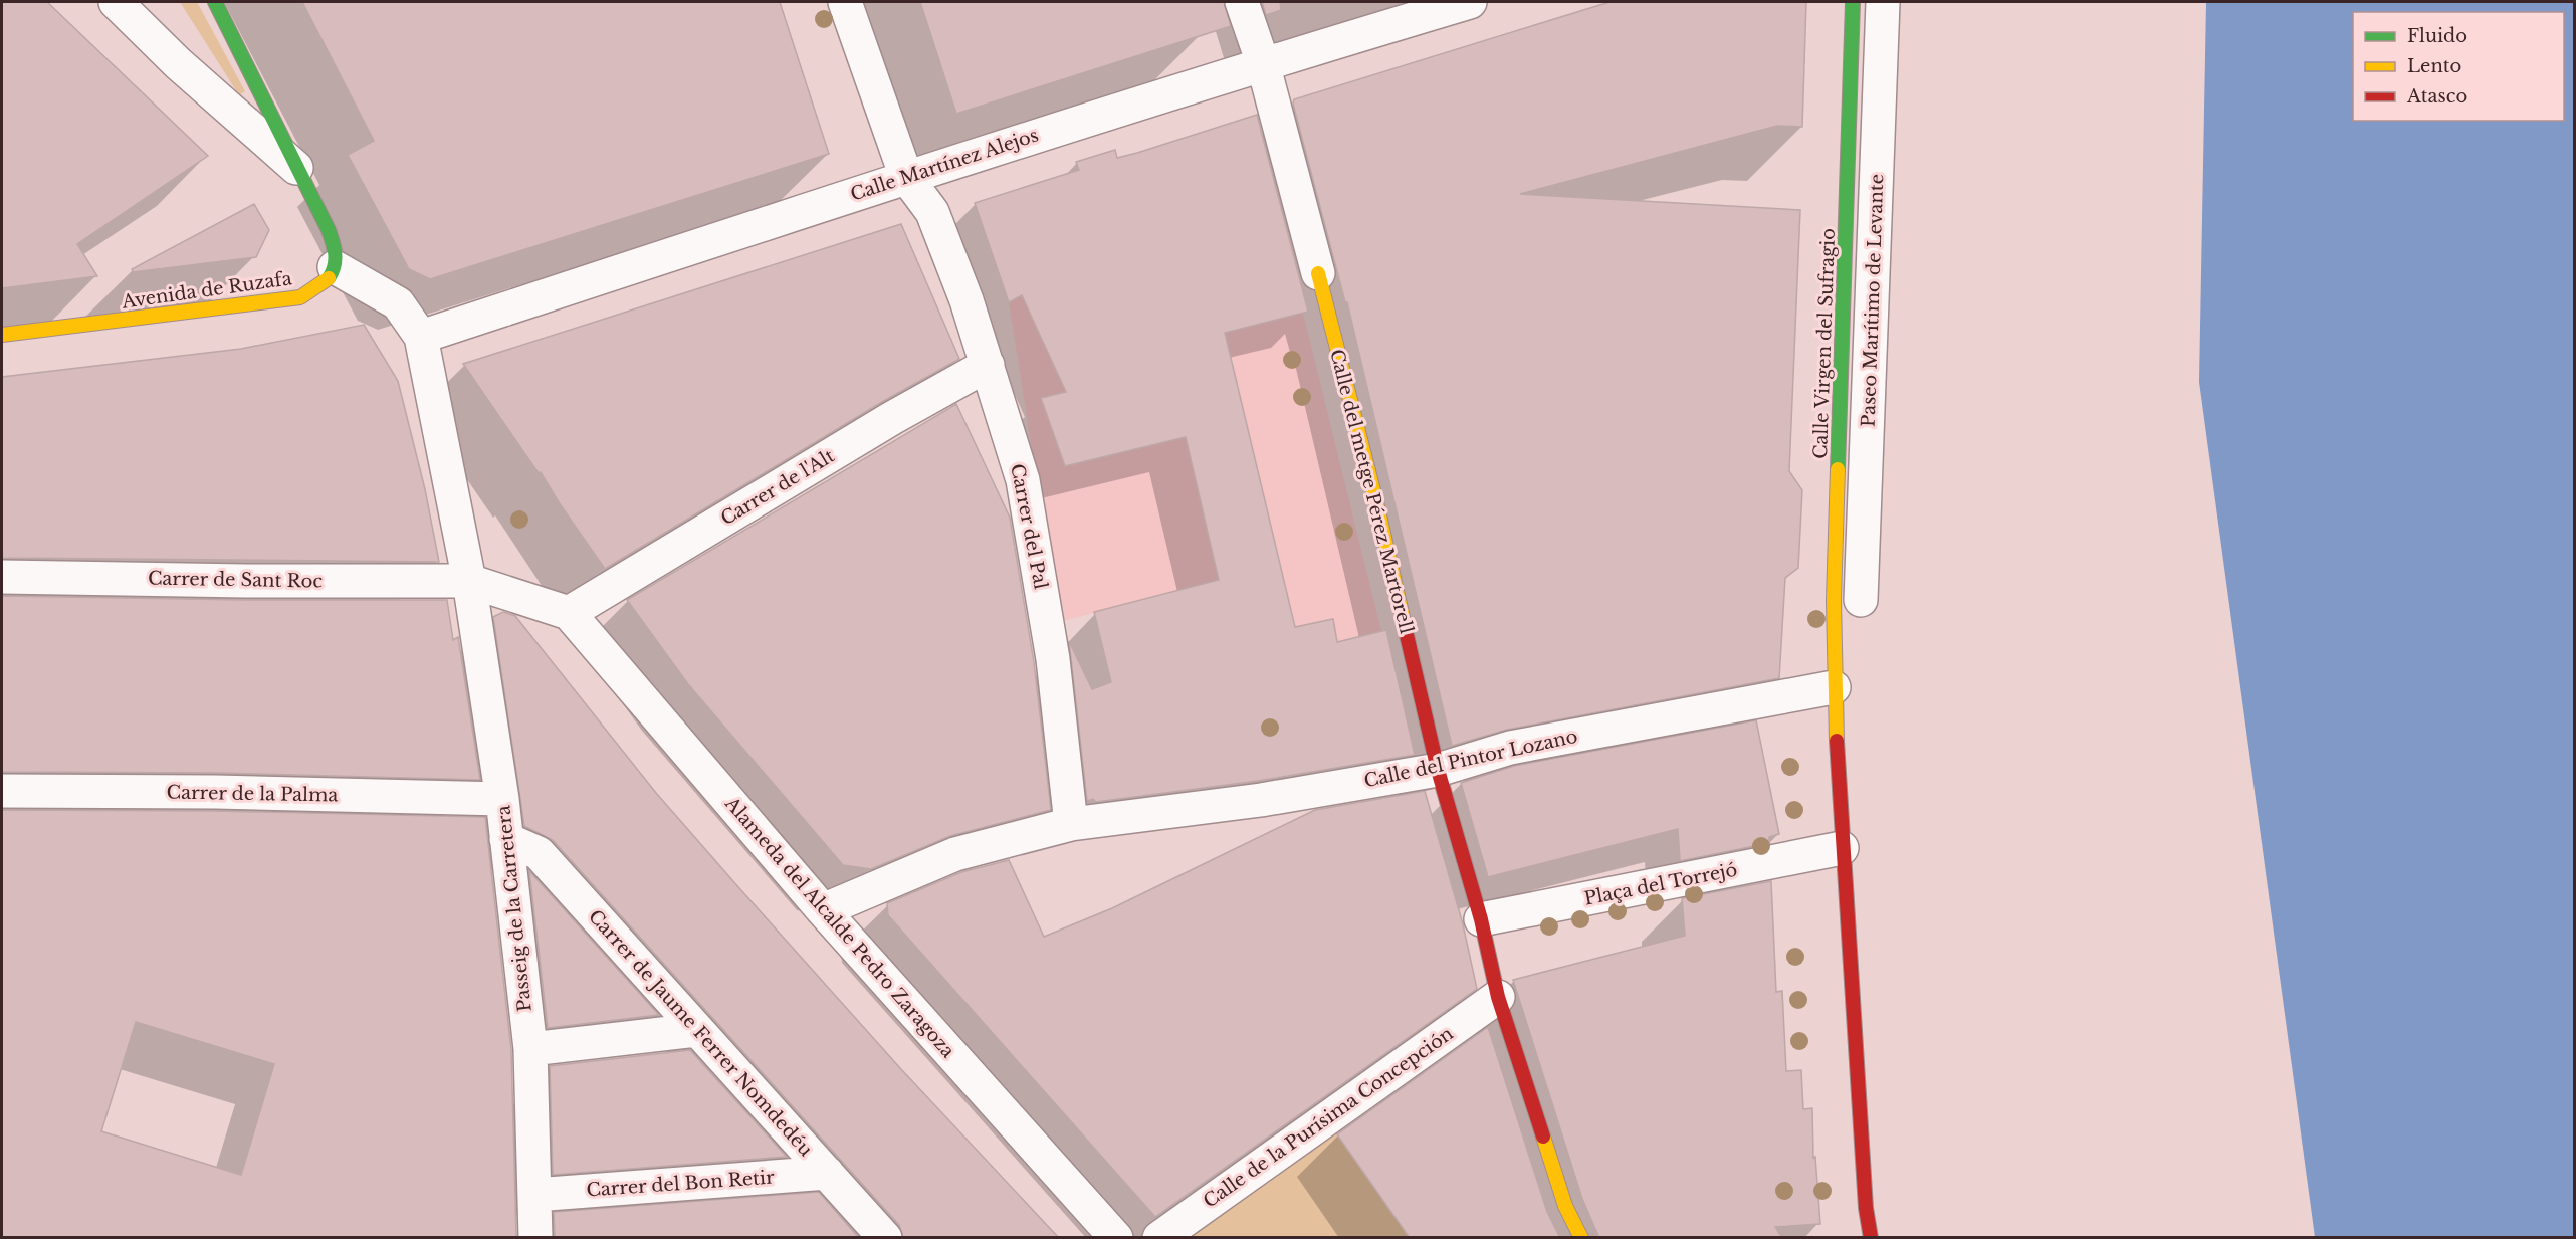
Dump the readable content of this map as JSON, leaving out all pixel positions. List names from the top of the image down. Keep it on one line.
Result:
{"streets":{"street":["Calle Martínez Alejos","Avenida de Ruzafa","Paseo Marítimo de Levante","Calle Virgen del Sufragio","Carrer de l'Alt","Calle del metge Pérez Martorell","Carrer del Pal","Carrer de Sant Roc","Calle del Pintor Lozano","Carrer de la Palma","Plaça del Torrejó","Passeig de la Carretera","Alameda del Alcalde Pedro Zaragoza","Carrer de Jaume Ferrer Nomdedéu","Calle de la Purísima Concepción","Carrer del Bon Retir"]},"crossings":[["Calle Martínez Alejos","Calle del metge Pérez Martorell"],["Calle Martínez Alejos","Carrer del Pal"],["Calle Martínez Alejos","Passeig de la Carretera"],["Calle Virgen del Sufragio","Calle del Pintor Lozano"],["Calle Virgen del Sufragio","Plaça del Torrejó"],["Carrer de l'Alt","Carrer del Pal"],["Carrer de l'Alt","Carrer de Sant Roc"],["Carrer de l'Alt","Alameda del Alcalde Pedro Zaragoza"],["Calle del metge Pérez Martorell","Calle del Pintor Lozano"],["Calle del metge Pérez Martorell","Plaça del Torrejó"],["Calle del metge Pérez Martorell","Calle de la Purísima Concepción"],["Carrer del Pal","Calle del Pintor Lozano"],["Carrer de Sant Roc","Passeig de la Carretera"],["Carrer de Sant Roc","Alameda del Alcalde Pedro Zaragoza"],["Calle del Pintor Lozano","Alameda del Alcalde Pedro Zaragoza"],["Carrer de la Palma","Passeig de la Carretera"],["Passeig de la Carretera","Carrer de Jaume Ferrer Nomdedéu"],["Passeig de la Carretera","Carrer del Bon Retir"],["Carrer de Jaume Ferrer Nomdedéu","Carrer del Bon Retir"]],"legend":["Fluido","Lento","Atasco"]}
